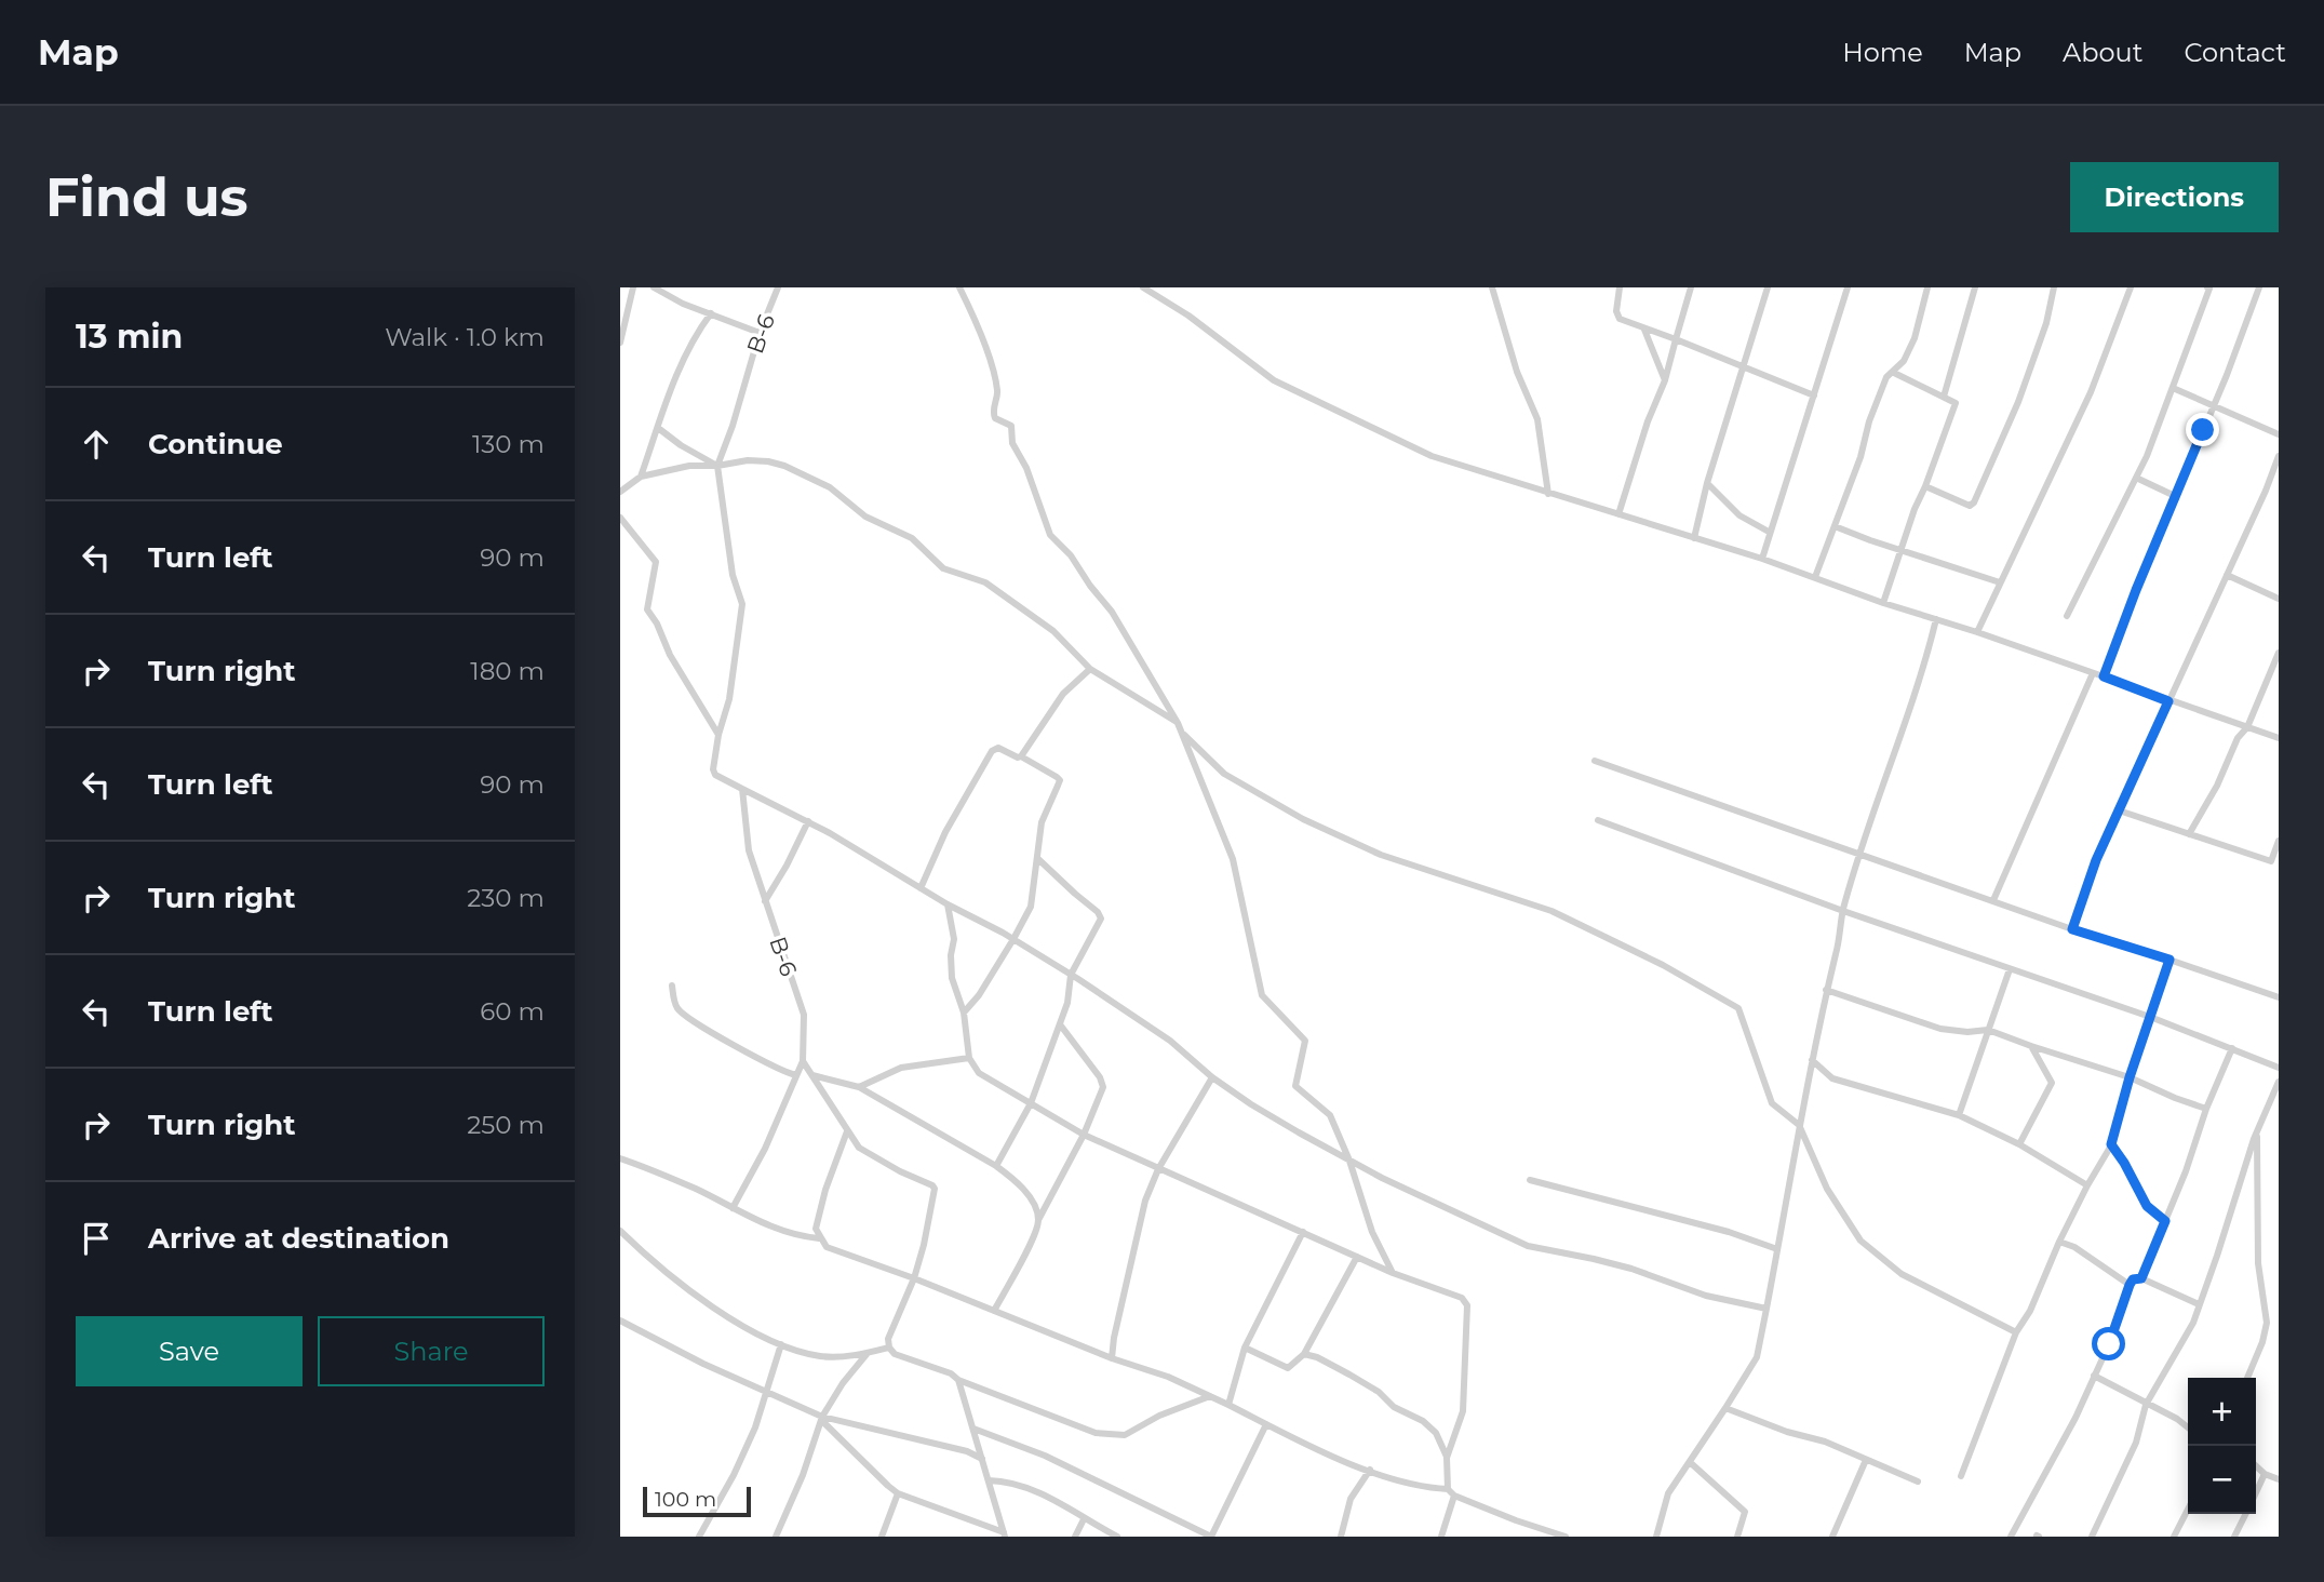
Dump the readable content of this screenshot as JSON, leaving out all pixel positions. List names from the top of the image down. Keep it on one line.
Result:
{"streets":{"street":["B-6"]},"scale_bar":"100 m","page":{"header":"Map","nav":["Home","Map","About","Contact"],"buttons":["Directions",["Save","Share"]],"title":"Find us","heading":["13 min","Walk · 1.0 km"],"list":[["Continue","130 m"],["Turn left","90 m"],["Turn right","180 m"],["Turn left","90 m"],["Turn right","230 m"],["Turn left","60 m"],["Turn right","250 m"],"Arrive at destination"],"map_buttons":["+","−"],"scale":"100 m"}}
